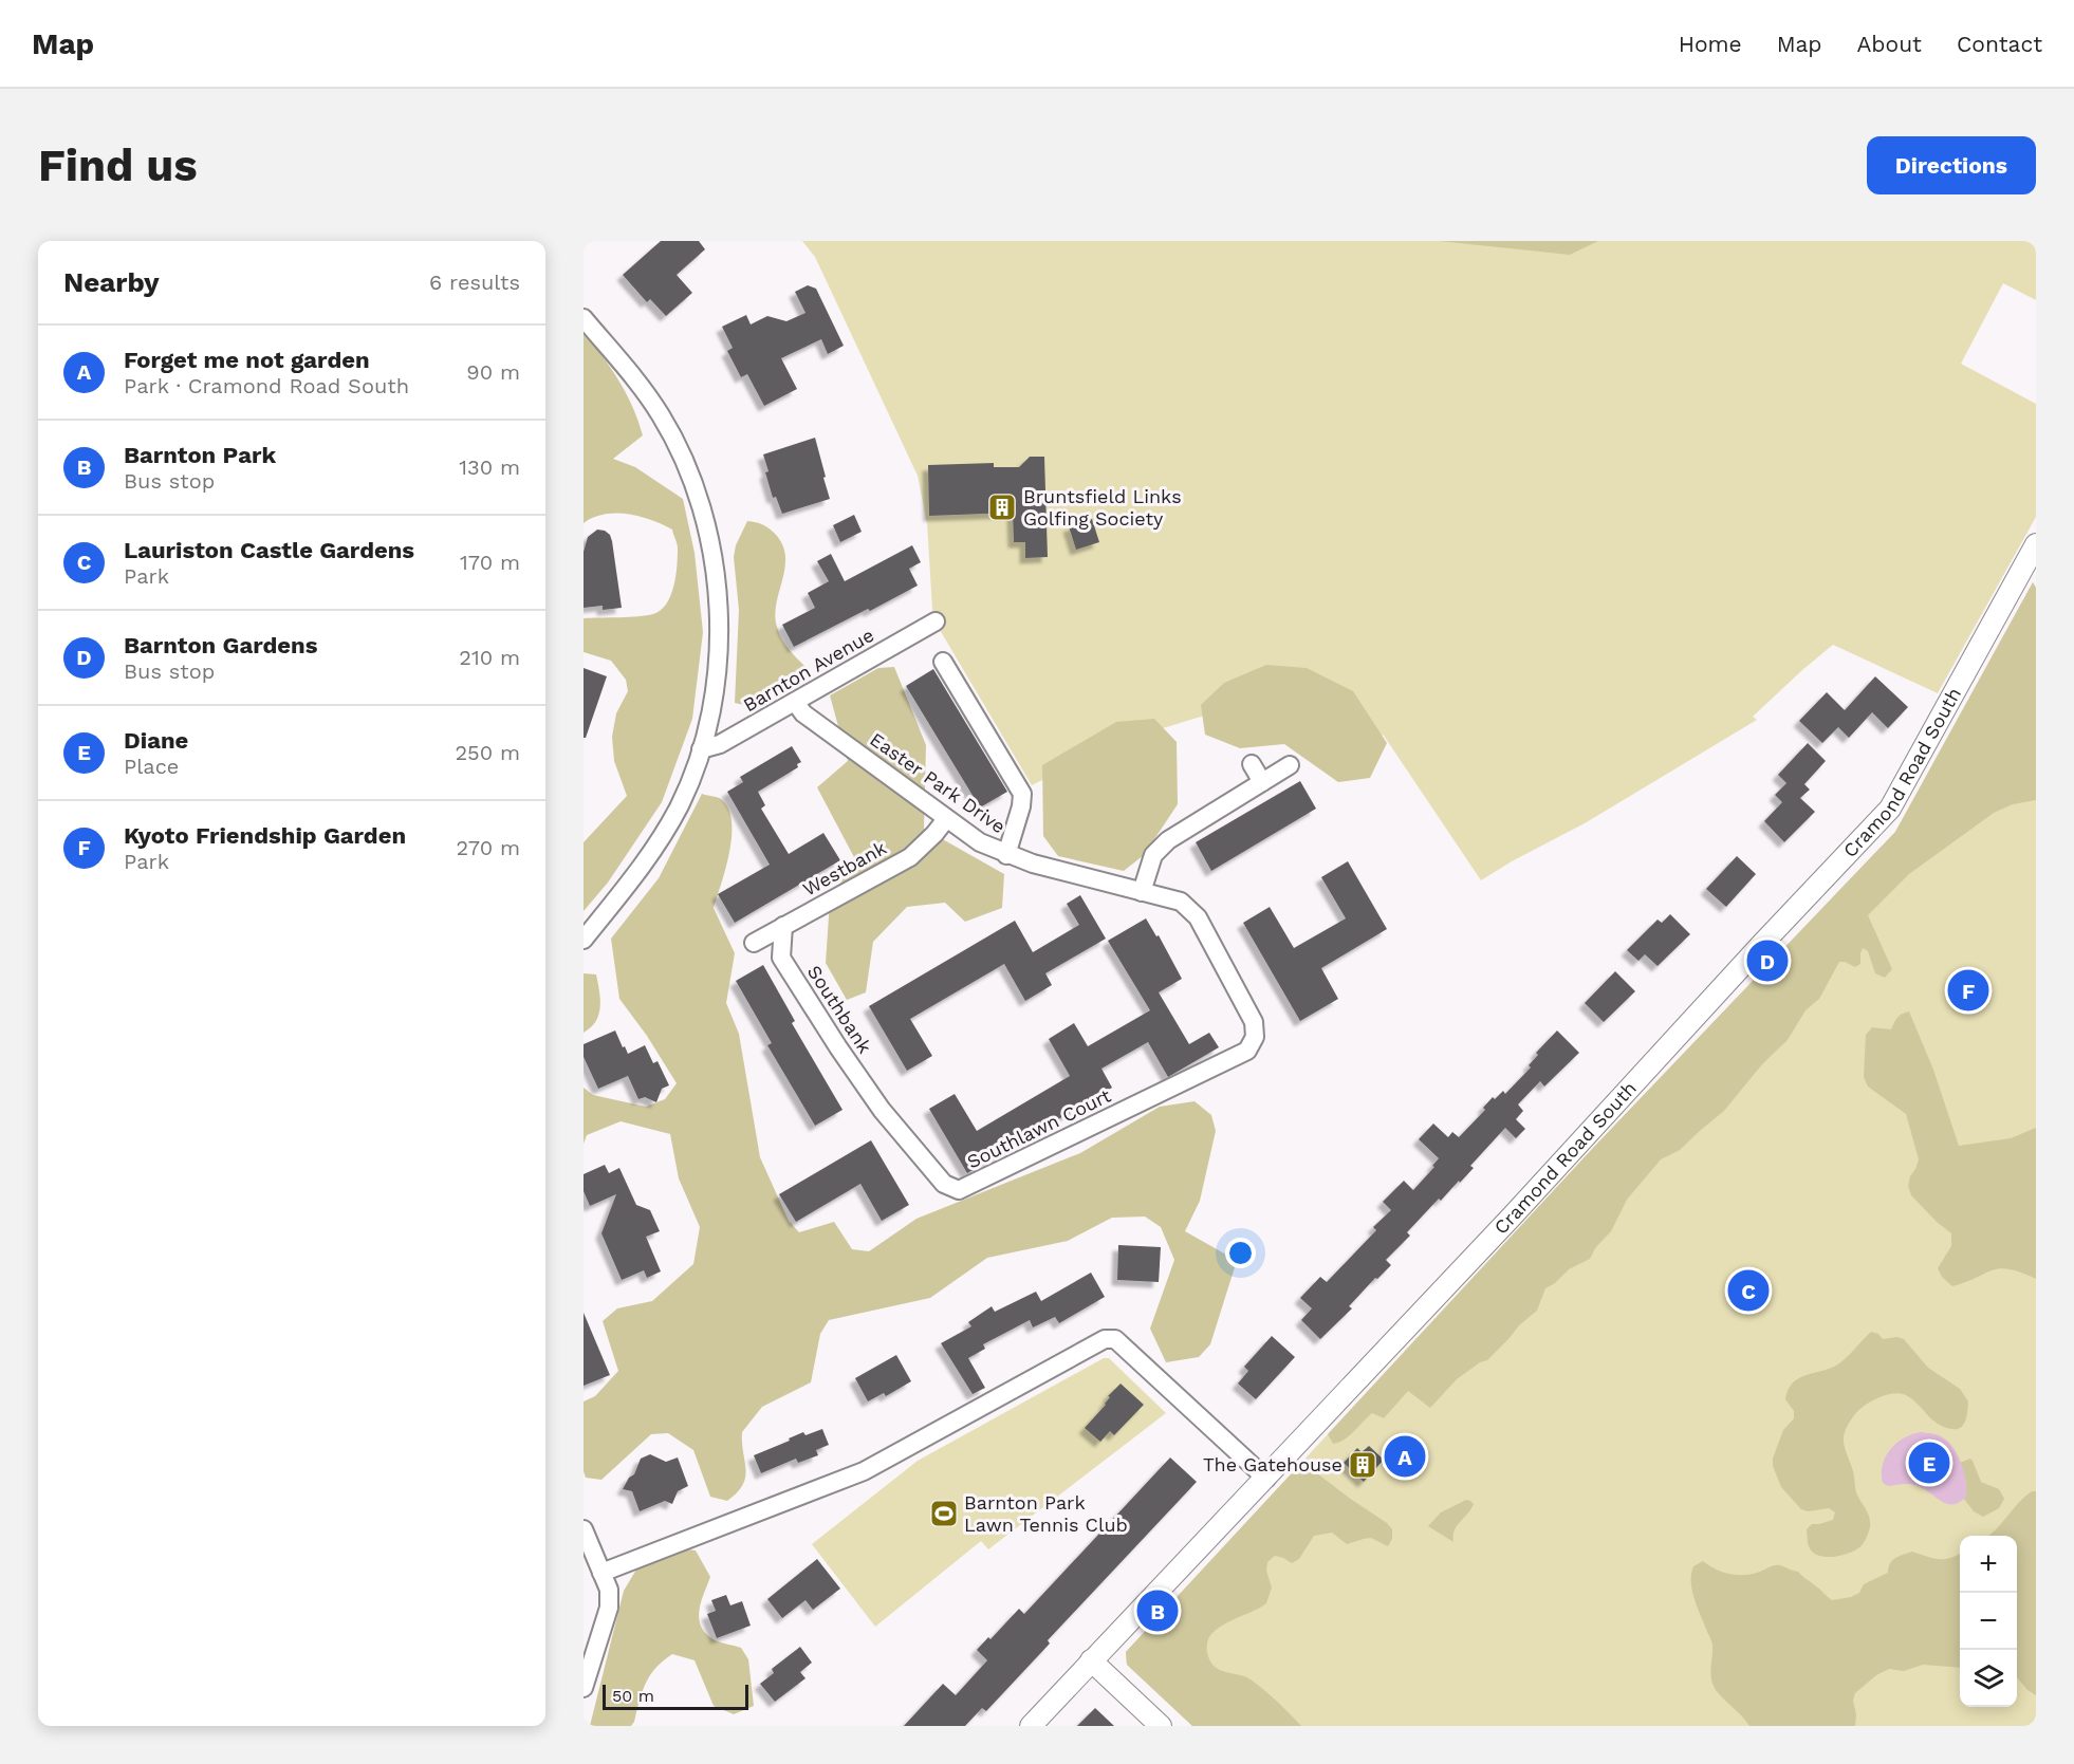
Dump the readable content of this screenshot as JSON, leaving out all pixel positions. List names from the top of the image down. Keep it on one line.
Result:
{"streets":{"street":["Barnton Avenue","Cramond Road South","Easter Park Drive","Westbank","Southbank","Southlawn Court"]},"crossings":[["Barnton Avenue","Easter Park Drive"],["Easter Park Drive","Westbank"],["Easter Park Drive","Southlawn Court"],["Westbank","Southbank"],["Southbank","Southlawn Court"]],"places":{"building":["Bruntsfield Links Golfing Society","The Gatehouse"],"sports":["Barnton Park Lawn Tennis Club"]},"scale_bar":"50 m","page":{"header":"Map","nav":["Home","Map","About","Contact"],"buttons":"Directions","title":"Find us","heading":["Nearby","6 results"],"list":[{"mark":"A","name":"Forget me not garden","note":"Park · Cramond Road South","value":"90 m"},{"mark":"B","name":"Barnton Park","note":"Bus stop","value":"130 m"},{"mark":"C","name":"Lauriston Castle Gardens","note":"Park","value":"170 m"},{"mark":"D","name":"Barnton Gardens","note":"Bus stop","value":"210 m"},{"mark":"E","name":"Diane","note":"Place","value":"250 m"},{"mark":"F","name":"Kyoto Friendship Garden","note":"Park","value":"270 m"}],"pins":["D","F","C","A","E","B"],"map_buttons":["+","−"],"scale":"50 m"}}
